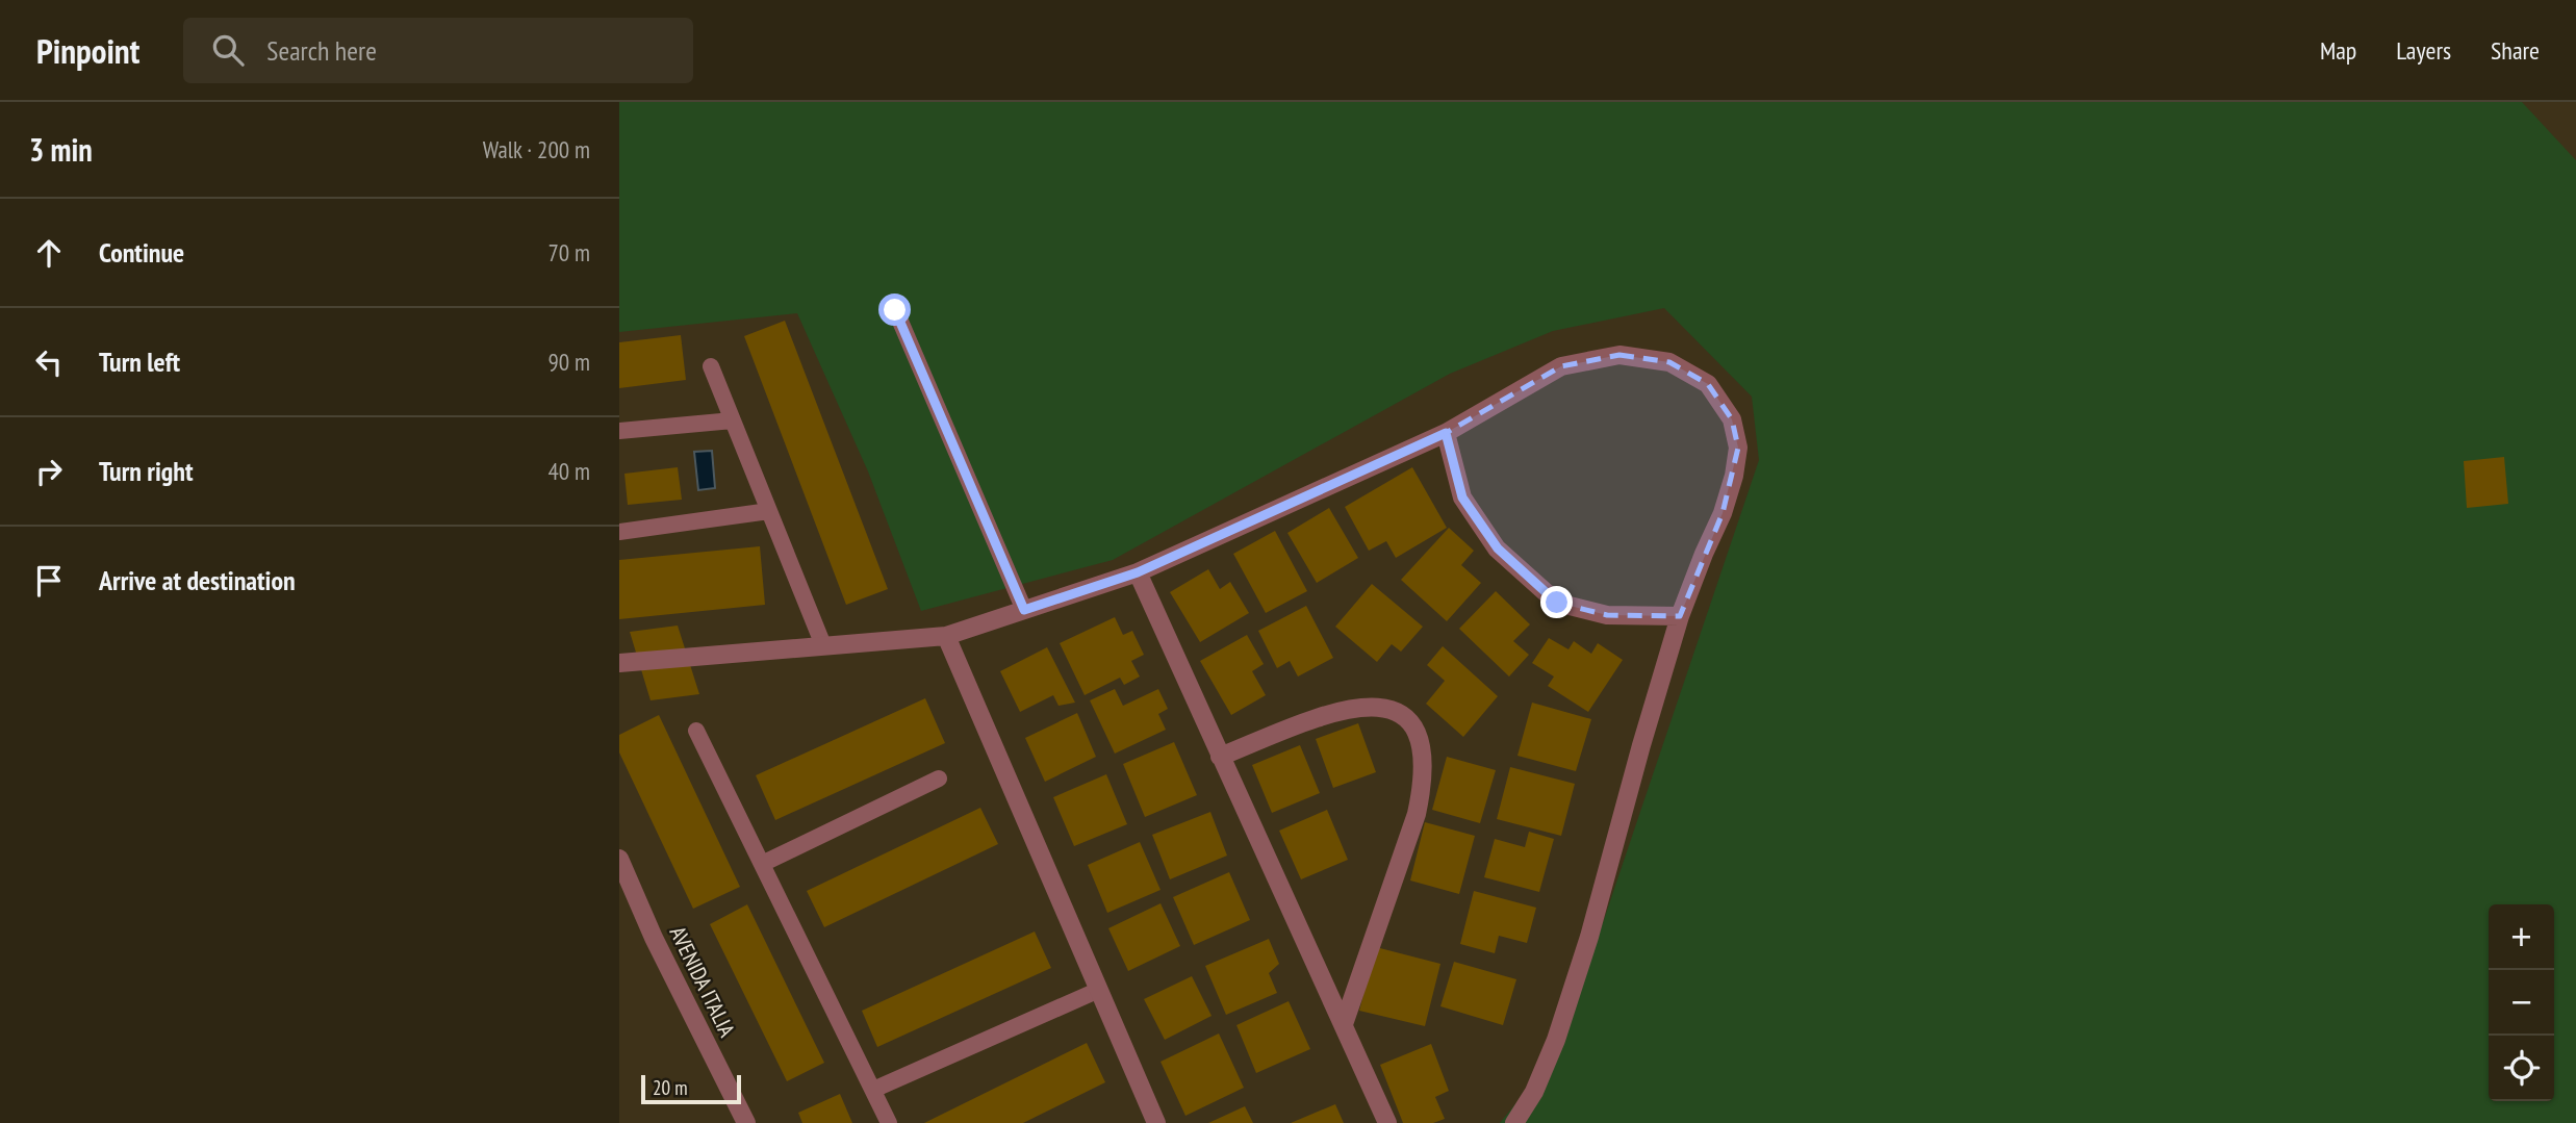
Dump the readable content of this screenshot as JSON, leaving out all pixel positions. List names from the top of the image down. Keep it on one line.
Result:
{"streets":{"street":["AVENIDA ITALIA"]},"scale_bar":"20 m","page":{"header":"Pinpoint","search":"Search here","nav":["Map","Layers","Share"],"heading":["3 min","Walk · 200 m"],"list":[["Continue","70 m"],["Turn left","90 m"],["Turn right","40 m"],"Arrive at destination"],"map_buttons":["+","−"],"scale":"20 m"}}
